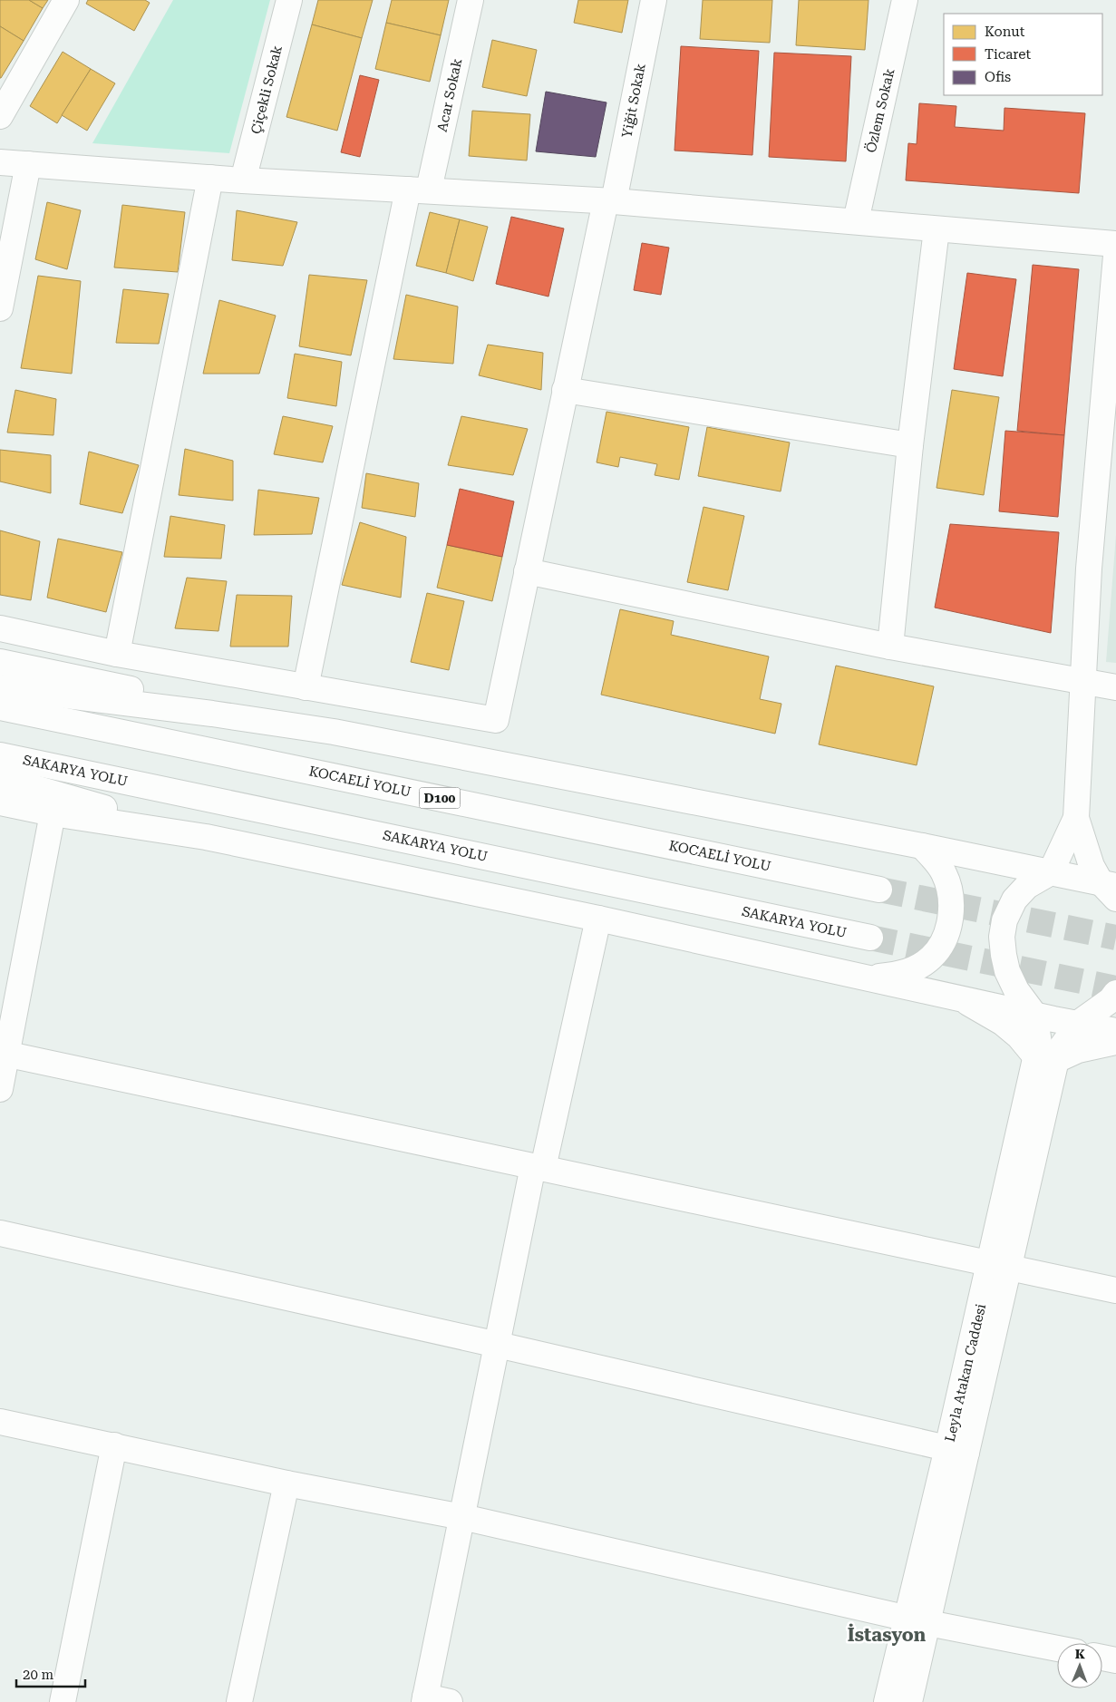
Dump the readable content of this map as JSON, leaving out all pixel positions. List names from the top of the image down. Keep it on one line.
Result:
{"streets":{"main road":["Çiçekli Sokak","Acar Sokak","Yiğit Sokak","Özlem Sokak","SAKARYA YOLU","KOCAELİ YOLU","D100","Leyla Atakan Caddesi"]},"crossings":[["Acar Sokak","Yiğit Sokak"]],"districts":["İstasyon"],"legend":["Konut","Ticaret","Ofis"],"scale_bar":"20 m","north":"top"}
